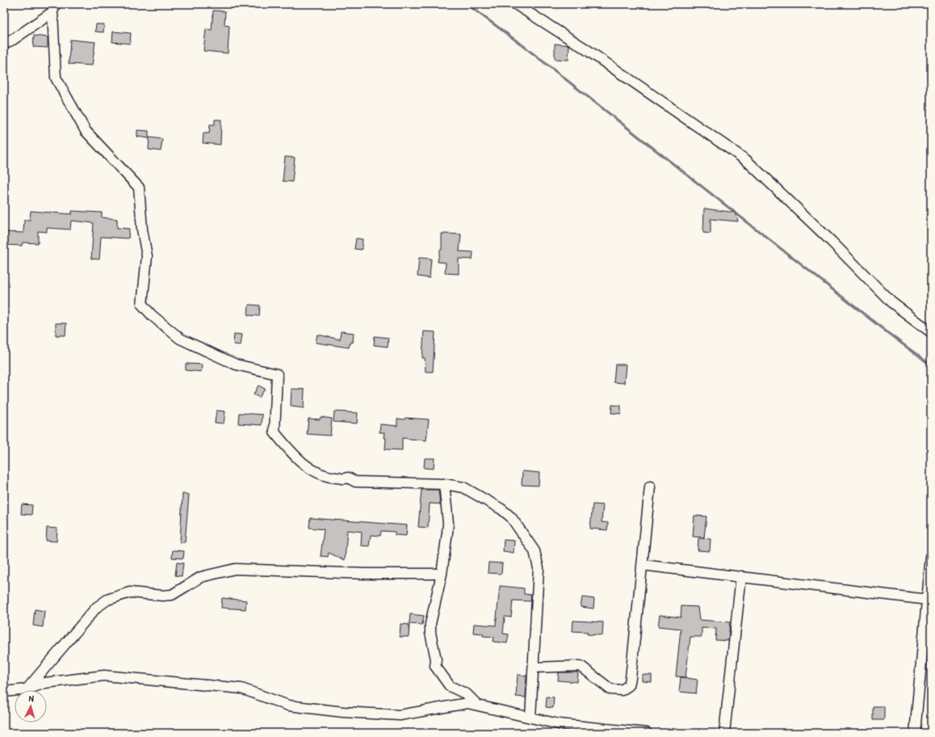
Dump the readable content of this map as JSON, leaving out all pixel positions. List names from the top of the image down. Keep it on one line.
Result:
{"north":"top"}
